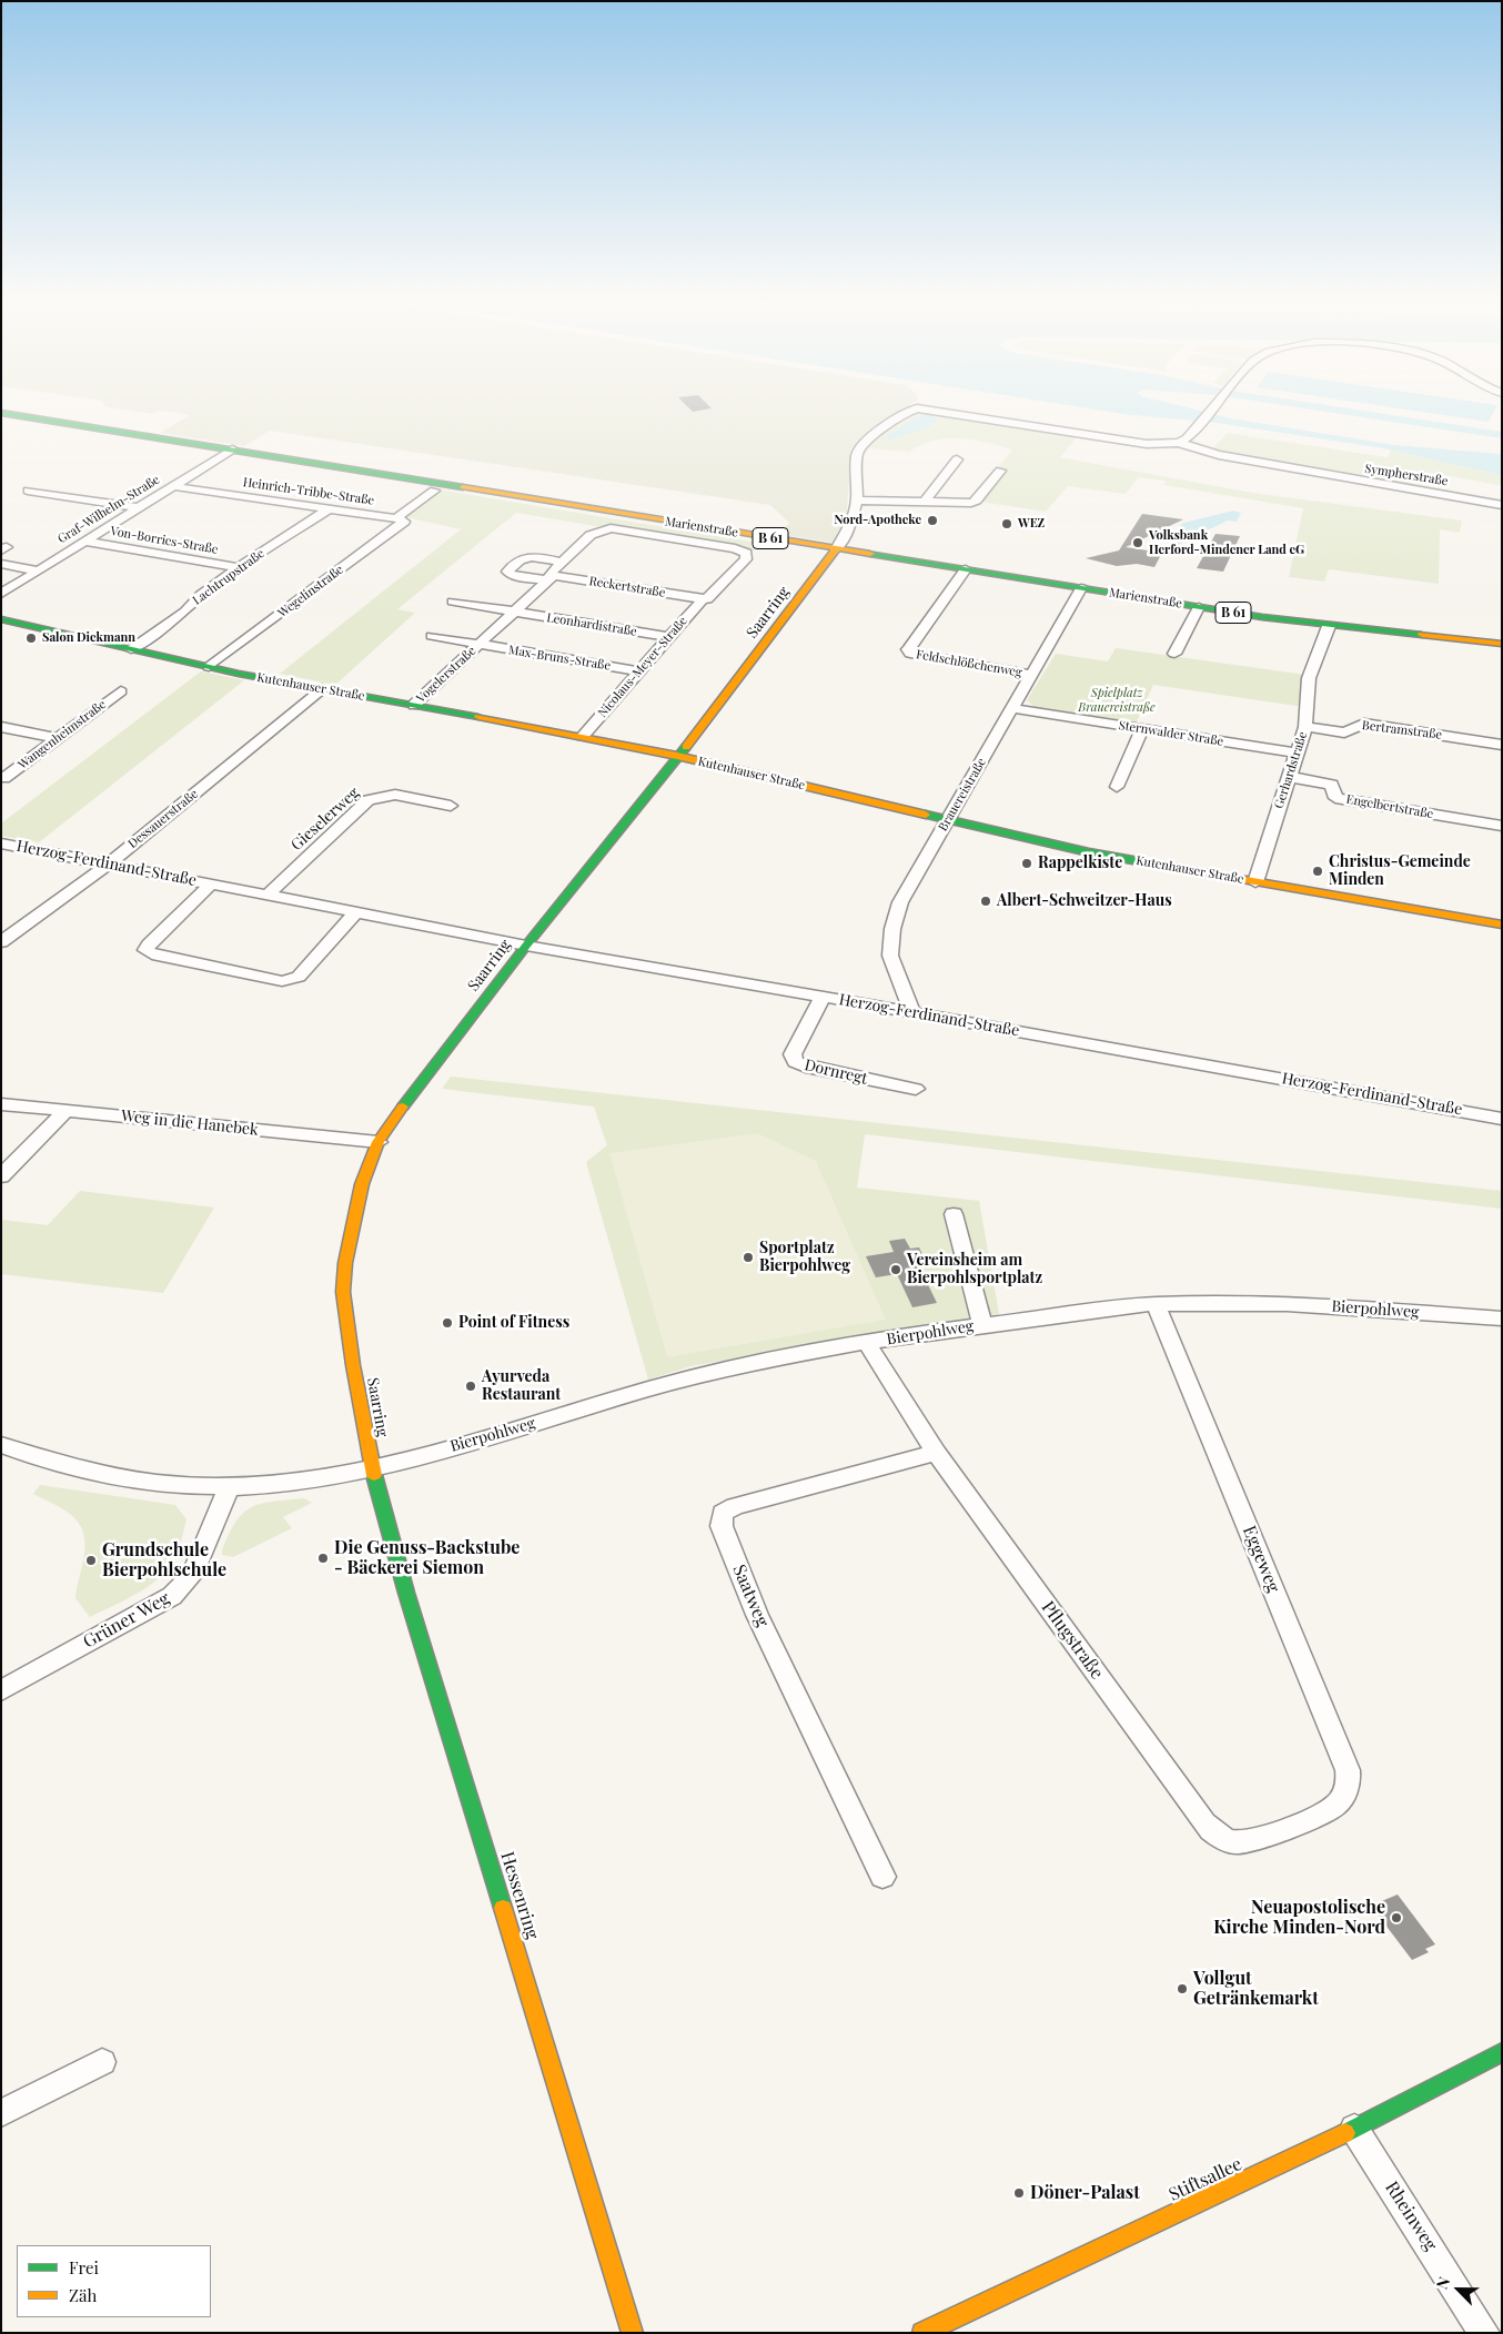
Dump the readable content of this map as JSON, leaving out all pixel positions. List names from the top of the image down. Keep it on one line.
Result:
{"streets":{"street":["Sympherstraße","Heinrich-Tribbe-Straße","Graf-Wilhelm-Straße","Marienstraße","B 61","Von-Borries-Straße","Lachtrupstraße","Reckertstraße","Wegelinstraße","Saarring","Leonhardistraße","Max-Bruns-Straße","Feldschlößchenweg","Nicolaus-Meyer-Straße","Vogelerstraße","Kutenhauser Straße","Bertramstraße","Sternwalder Straße","Wangenheimstraße","Gerhardstraße","Brauereistraße","Engelbertstraße","Dessauerstraße","Gieselerweg","Herzog-Ferdinand-Straße","Dornregt","Weg in die Hanebek","Bierpohlweg","Eggeweg","Saatweg","Grüner Weg","Pflugstraße","Hessenring","Stiftsallee","Rheinweg"]},"crossings":[["Heinrich-Tribbe-Straße","Graf-Wilhelm-Straße"],["Heinrich-Tribbe-Straße","Lachtrupstraße"],["Heinrich-Tribbe-Straße","Wegelinstraße"],["Graf-Wilhelm-Straße","Marienstraße"],["Graf-Wilhelm-Straße","Von-Borries-Straße"],["Marienstraße","Saarring"],["Marienstraße","Feldschlößchenweg"],["Marienstraße","Gerhardstraße"],["Marienstraße","Brauereistraße"],["Von-Borries-Straße","Lachtrupstraße"],["Lachtrupstraße","Kutenhauser Straße"],["Reckertstraße","Nicolaus-Meyer-Straße"],["Reckertstraße","Vogelerstraße"],["Wegelinstraße","Kutenhauser Straße"],["Saarring","Kutenhauser Straße"],["Saarring","Herzog-Ferdinand-Straße"],["Saarring","Weg in die Hanebek"],["Saarring","Bierpohlweg"],["Saarring","Hessenring"],["Leonhardistraße","Nicolaus-Meyer-Straße"],["Leonhardistraße","Vogelerstraße"],["Max-Bruns-Straße","Nicolaus-Meyer-Straße"],["Max-Bruns-Straße","Vogelerstraße"],["Feldschlößchenweg","Brauereistraße"],["Nicolaus-Meyer-Straße","Kutenhauser Straße"],["Vogelerstraße","Kutenhauser Straße"],["Kutenhauser Straße","Gerhardstraße"],["Kutenhauser Straße","Brauereistraße"],["Kutenhauser Straße","Dessauerstraße"],["Bertramstraße","Gerhardstraße"],["Sternwalder Straße","Gerhardstraße"],["Sternwalder Straße","Brauereistraße"],["Gerhardstraße","Engelbertstraße"],["Brauereistraße","Herzog-Ferdinand-Straße"],["Dessauerstraße","Herzog-Ferdinand-Straße"],["Gieselerweg","Herzog-Ferdinand-Straße"],["Herzog-Ferdinand-Straße","Dornregt"],["Bierpohlweg","Eggeweg"],["Bierpohlweg","Grüner Weg"],["Bierpohlweg","Pflugstraße"],["Bierpohlweg","Hessenring"],["Eggeweg","Pflugstraße"],["Saatweg","Pflugstraße"],["Stiftsallee","Rheinweg"]],"parks":["Spielplatz Brauereistraße"],"places":["Nord-Apotheke","WEZ","Volksbank Herford-Mindener Land eG","Salon Diekmann","Rappelkiste","Christus-Gemeinde Minden","Albert-Schweitzer-Haus","Sportplatz Bierpohlweg","Vereinsheim am Bierpohlsportplatz","Point of Fitness","Ayurveda Restaurant","Die Genuss-Backstube - Bäckerei Siemon","Grundschule Bierpohlschule","Neuapostolische Kirche Minden-Nord","Vollgut Getränkemarkt","Döner-Palast"],"legend":["Frei","Zäh"],"north":"top left"}
